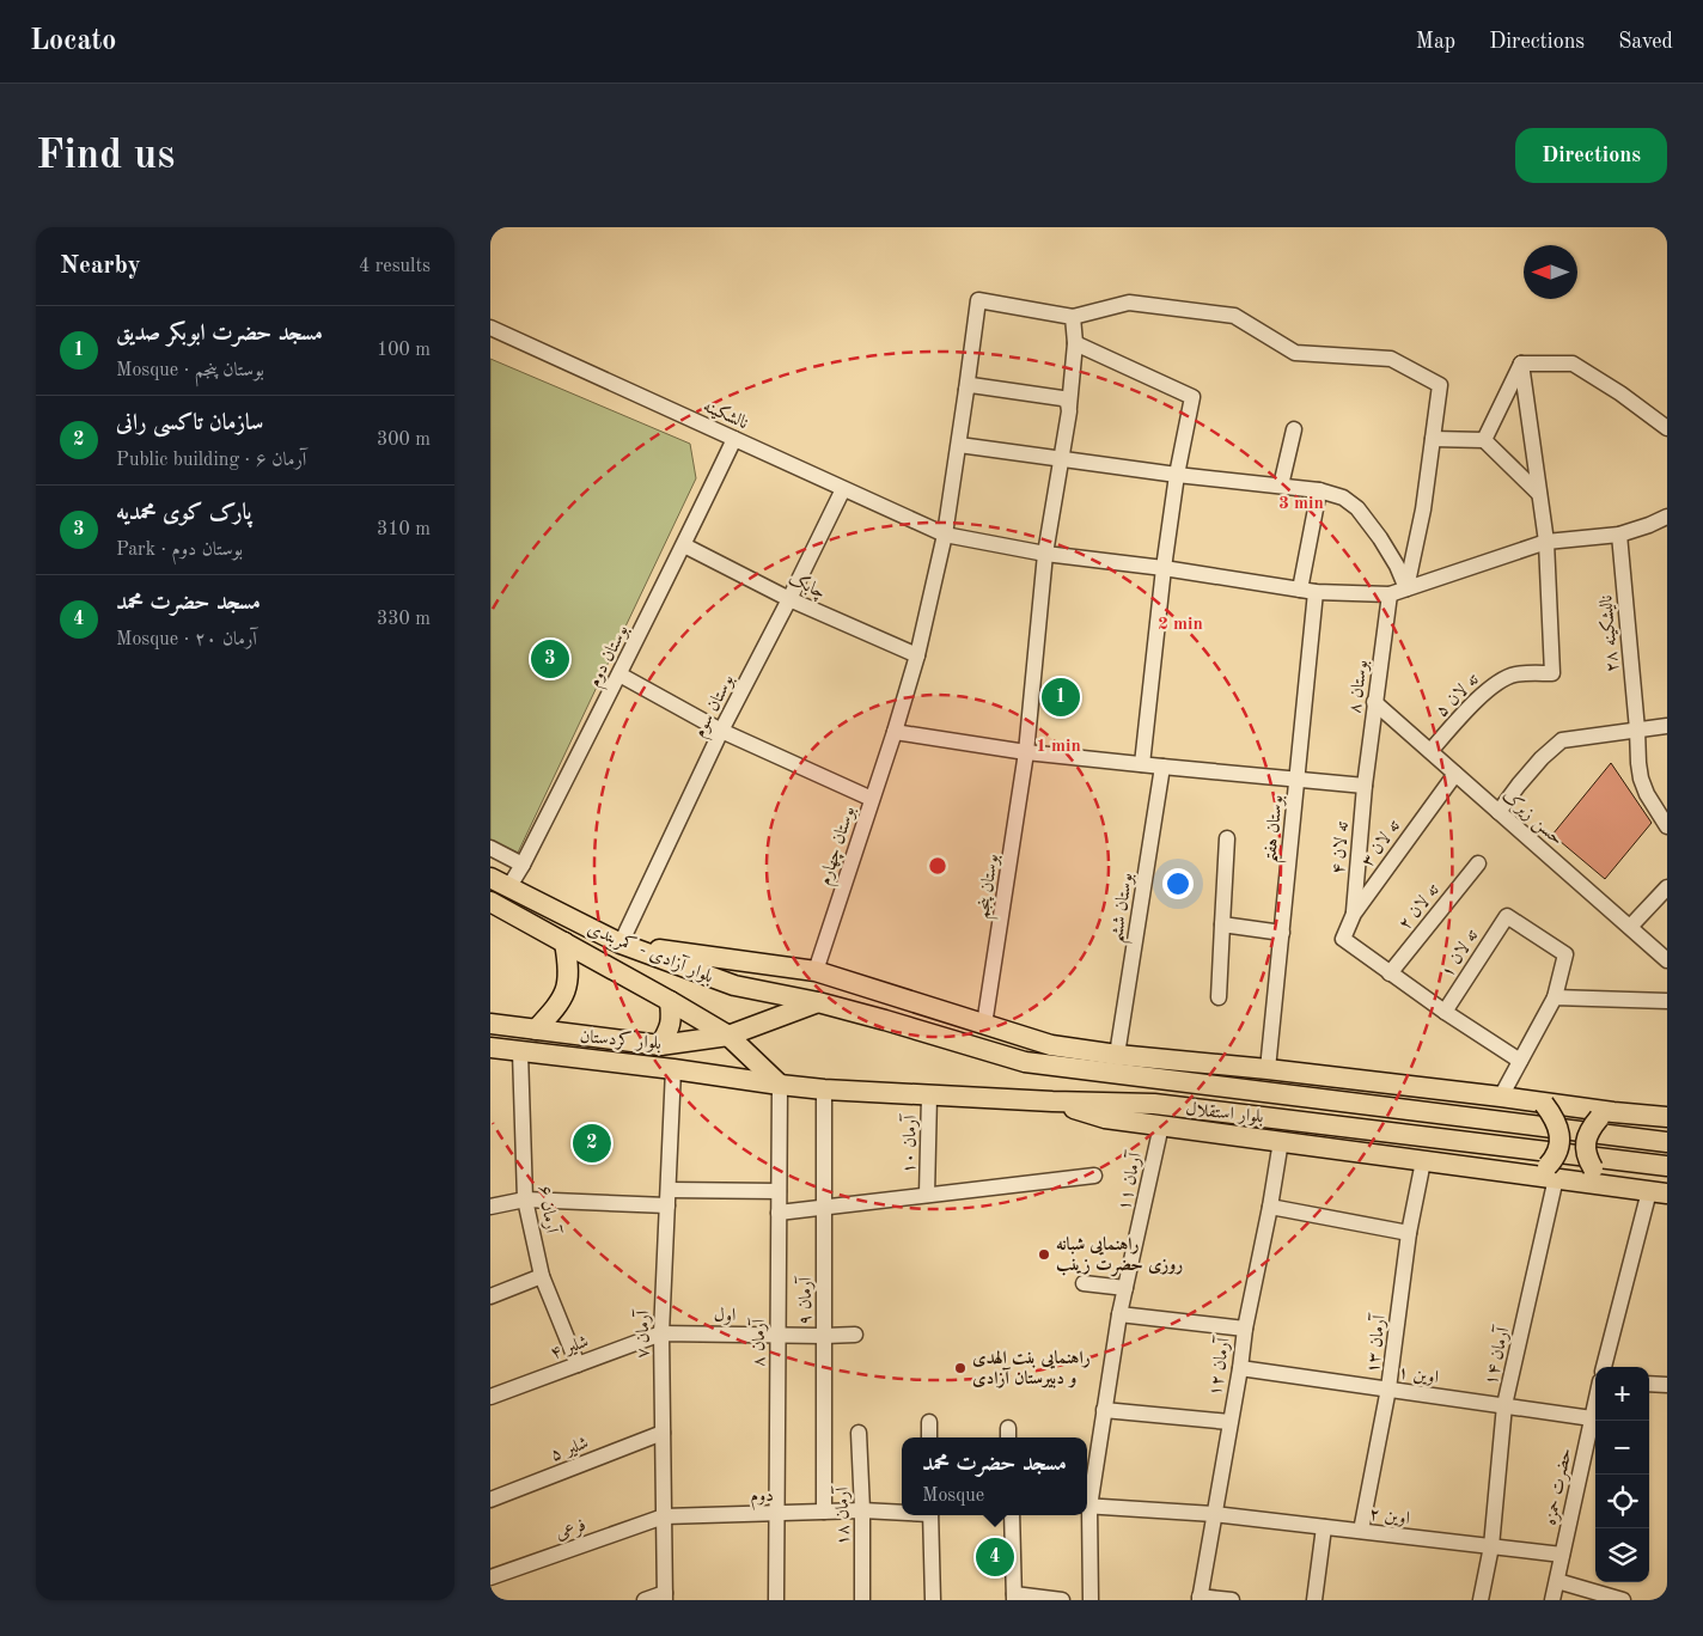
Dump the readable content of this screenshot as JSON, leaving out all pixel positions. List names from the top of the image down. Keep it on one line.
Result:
{"streets":{"main road":["بلوار آزادی - کمربندی","بلوار کردستان","بلوار استقلال"],"street":["نالشکینه","چابک","نالیشکینه ۲۸","بوستان دوم","بوستان ۸","ته لان ۵","بوستان سوم","حسن زیرک","بوستان هفتم","ته لان ۳","بوستان چهارم","ته لان ۴","بوستان پنجم","ته لان ۲","بوستان ششم","ته لان ۱","آرمان ۱۰","آرمان ۱۱","آرمان ۶","آرمان ۹","اول","آرمان ۷","آرمان ۸","آرمان ۱۳","شلیر ۴","آرمان ۱۴","آرمان ۱۲","اوین ۱","شلیر ۵","حضرت حمزه","دوم","اوین ۲","آرمان ۱۸","فرعی"]},"crossings":[["نالشکینه","بوستان دوم"],["نالشکینه","بوستان ۸"],["نالشکینه","بوستان سوم"],["نالشکینه","بوستان هفتم"],["نالشکینه","بوستان چهارم"],["نالشکینه","بوستان پنجم"],["چابک","بوستان دوم"],["چابک","بوستان سوم"],["چابک","بوستان چهارم"],["بوستان دوم","بلوار آزادی - کمربندی"],["بوستان ۸","حسن زیرک"],["بوستان ۸","ته لان ۴"],["ته لان ۵","حسن زیرک"],["بوستان سوم","بلوار آزادی - کمربندی"],["حسن زیرک","ته لان ۳"],["ته لان ۳","ته لان ۴"],["ته لان ۳","ته لان ۲"],["بوستان چهارم","بوستان پنجم"],["بلوار آزادی - کمربندی","بلوار کردستان"],["بلوار آزادی - کمربندی","بلوار استقلال"],["بلوار آزادی - کمربندی","آرمان ۸"],["بلوار کردستان","بلوار استقلال"],["بلوار کردستان","آرمان ۶"],["بلوار کردستان","آرمان ۷"],["بلوار کردستان","آرمان ۸"],["بلوار استقلال","آرمان ۱۰"],["بلوار استقلال","آرمان ۹"],["بلوار استقلال","آرمان ۸"],["آرمان ۶","شلیر ۴"],["آرمان ۹","اول"],["آرمان ۹","دوم"],["اول","آرمان ۷"],["اول","آرمان ۸"],["اول","شلیر ۴"],["آرمان ۷","شلیر ۴"],["آرمان ۷","شلیر ۵"],["آرمان ۷","دوم"],["آرمان ۷","فرعی"],["آرمان ۸","دوم"],["آرمان ۱۳","اوین ۱"],["آرمان ۱۳","اوین ۲"],["آرمان ۱۴","اوین ۱"],["آرمان ۱۴","اوین ۲"],["آرمان ۱۲","اوین ۱"],["آرمان ۱۲","اوین ۲"],["اوین ۱","حضرت حمزه"],["حضرت حمزه","اوین ۲"],["دوم","آرمان ۱۸"],["دوم","فرعی"]],"places":["راهنمایی شبانه روزی حضرت زینب","راهنمایی بنت الهدی و دبیرستان آزادی"],"north":"left","page":{"header":"Locato","nav":["Map","Directions","Saved"],"buttons":"Directions","title":"Find us","heading":["Nearby","4 results"],"list":[{"mark":"1","name":"مسجد حضرت ابوبکر صدیق","note":"Mosque · بوستان پنجم","value":"100 m"},{"mark":"2","name":"سازمان تاکسی رانی","note":"Public building · آرمان ۶","value":"300 m"},{"mark":"3","name":"پارک کوی محمدیه","note":"Park · بوستان دوم","value":"310 m"},{"mark":"4","name":"مسجد حضرت محمد","note":"Mosque · آرمان ۲۰","value":"330 m"}],"pins":["3","1","2","4"],"map_buttons":["+","−"],"popup":["مسجد حضرت محمد","Mosque"]},"rings":["3 min","2 min","1 min"]}
